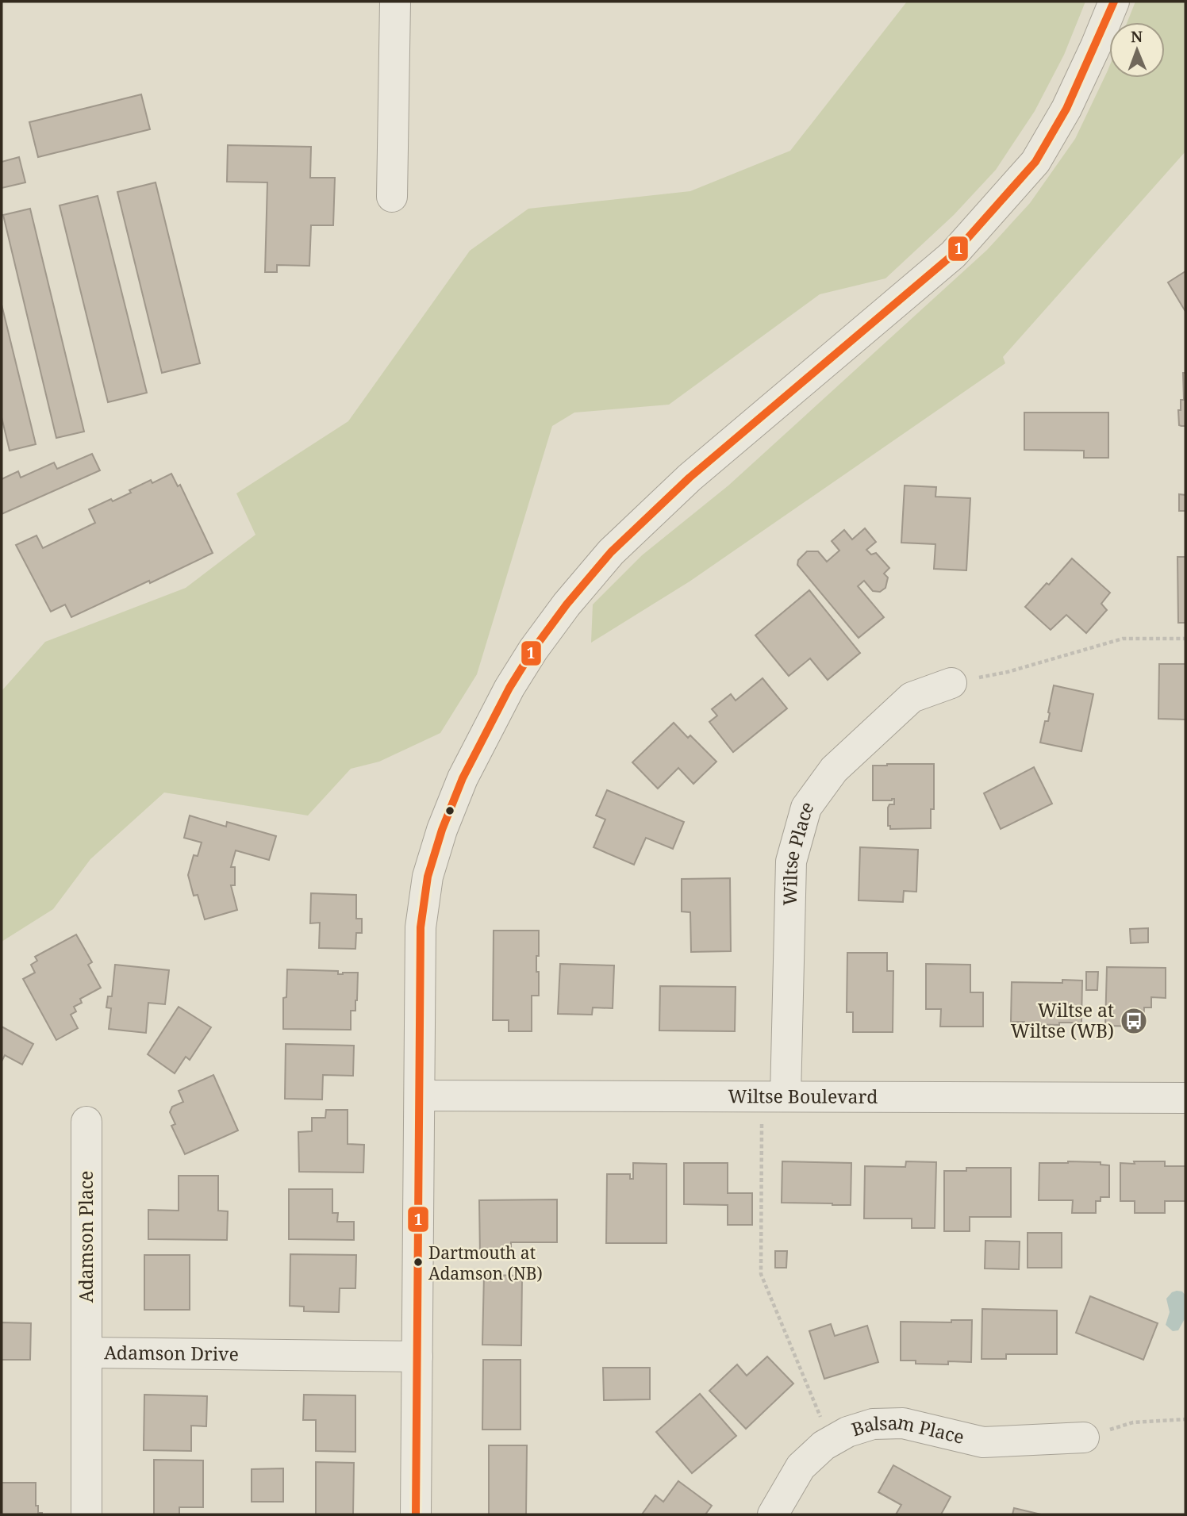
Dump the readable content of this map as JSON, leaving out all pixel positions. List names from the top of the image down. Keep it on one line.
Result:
{"streets":{"street":["Wiltse Place","Wiltse Boulevard","Adamson Place","Adamson Drive","Balsam Place"]},"crossings":[["Wiltse Place","Wiltse Boulevard"],["Adamson Place","Adamson Drive"]],"places":{"bus stop":["Wiltse at Wiltse (WB)"],"other":["Dartmouth at Adamson (NB)"]},"lines":["transit line 1"],"north":"top"}
